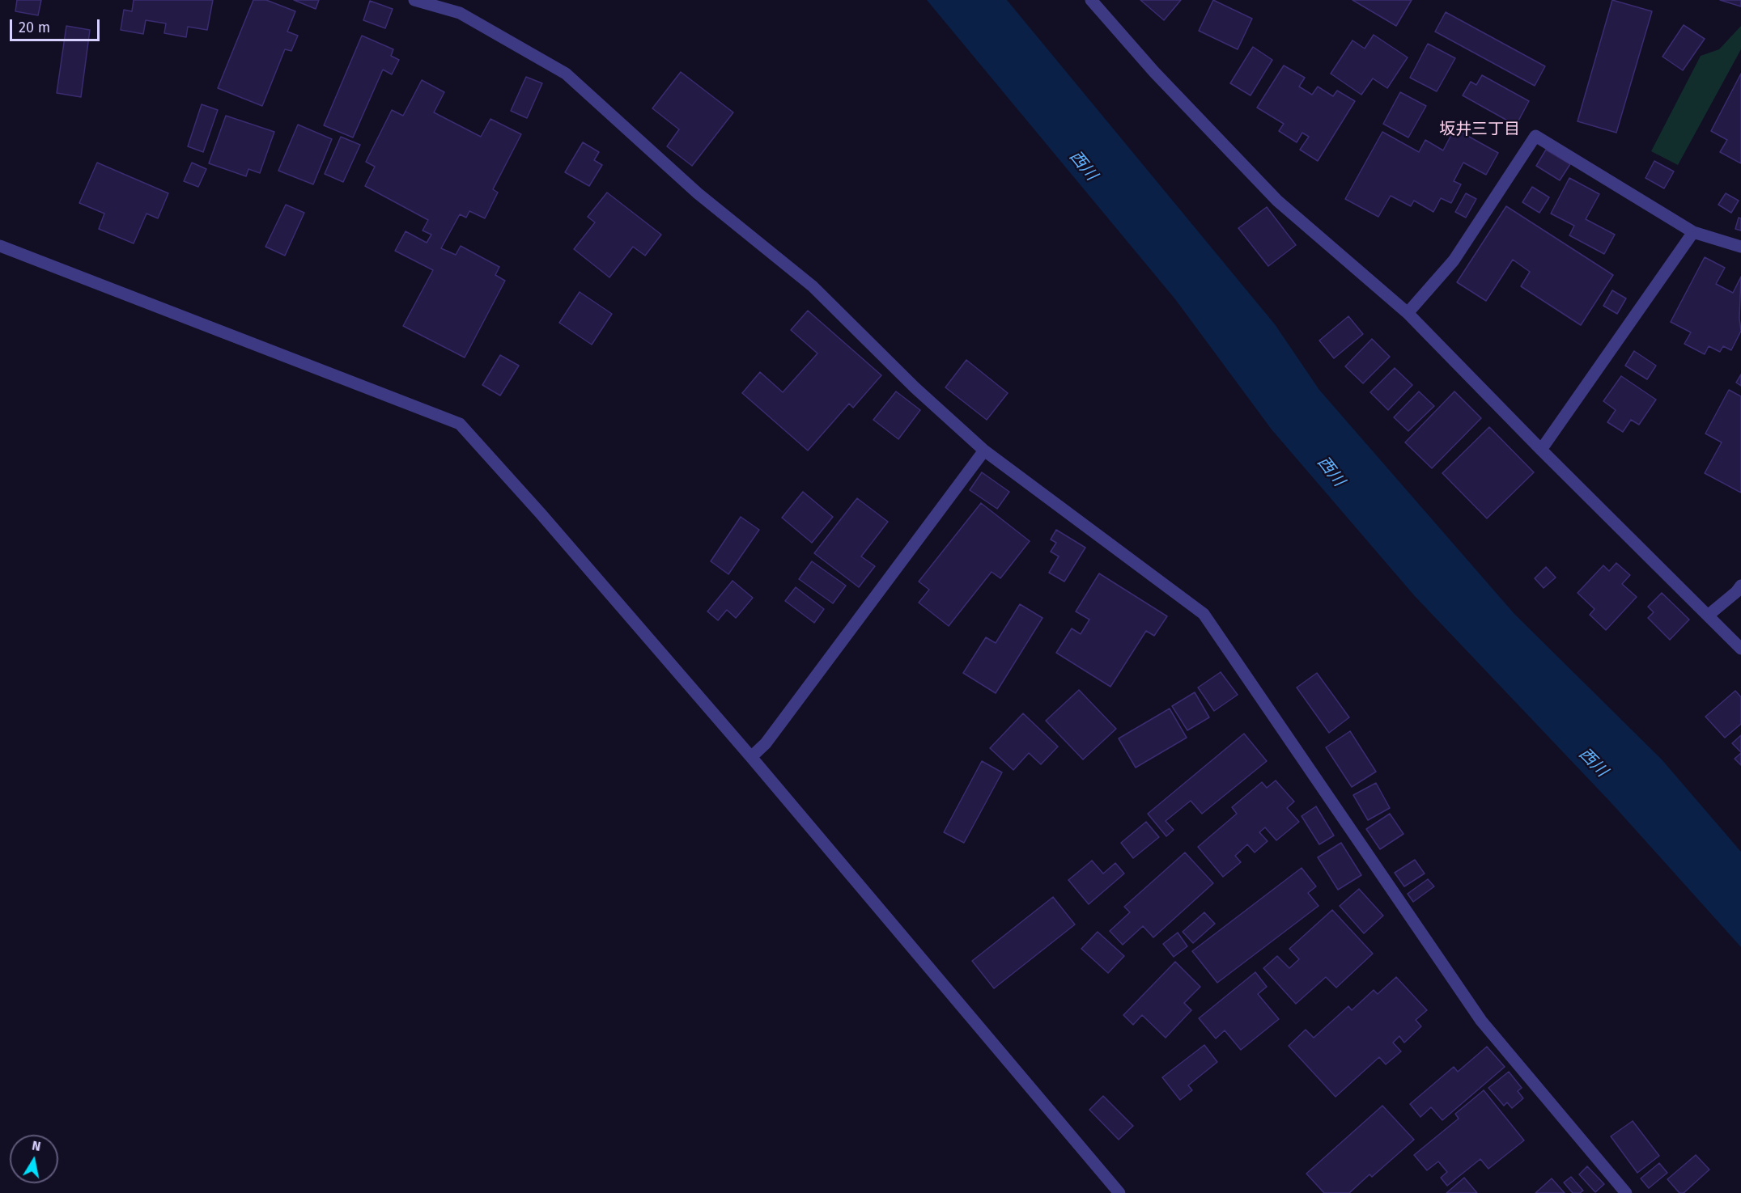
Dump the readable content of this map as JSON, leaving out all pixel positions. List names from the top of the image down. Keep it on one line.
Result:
{"districts":["坂井三丁目"],"water":["西川"],"scale_bar":"20 m","north":"top"}
